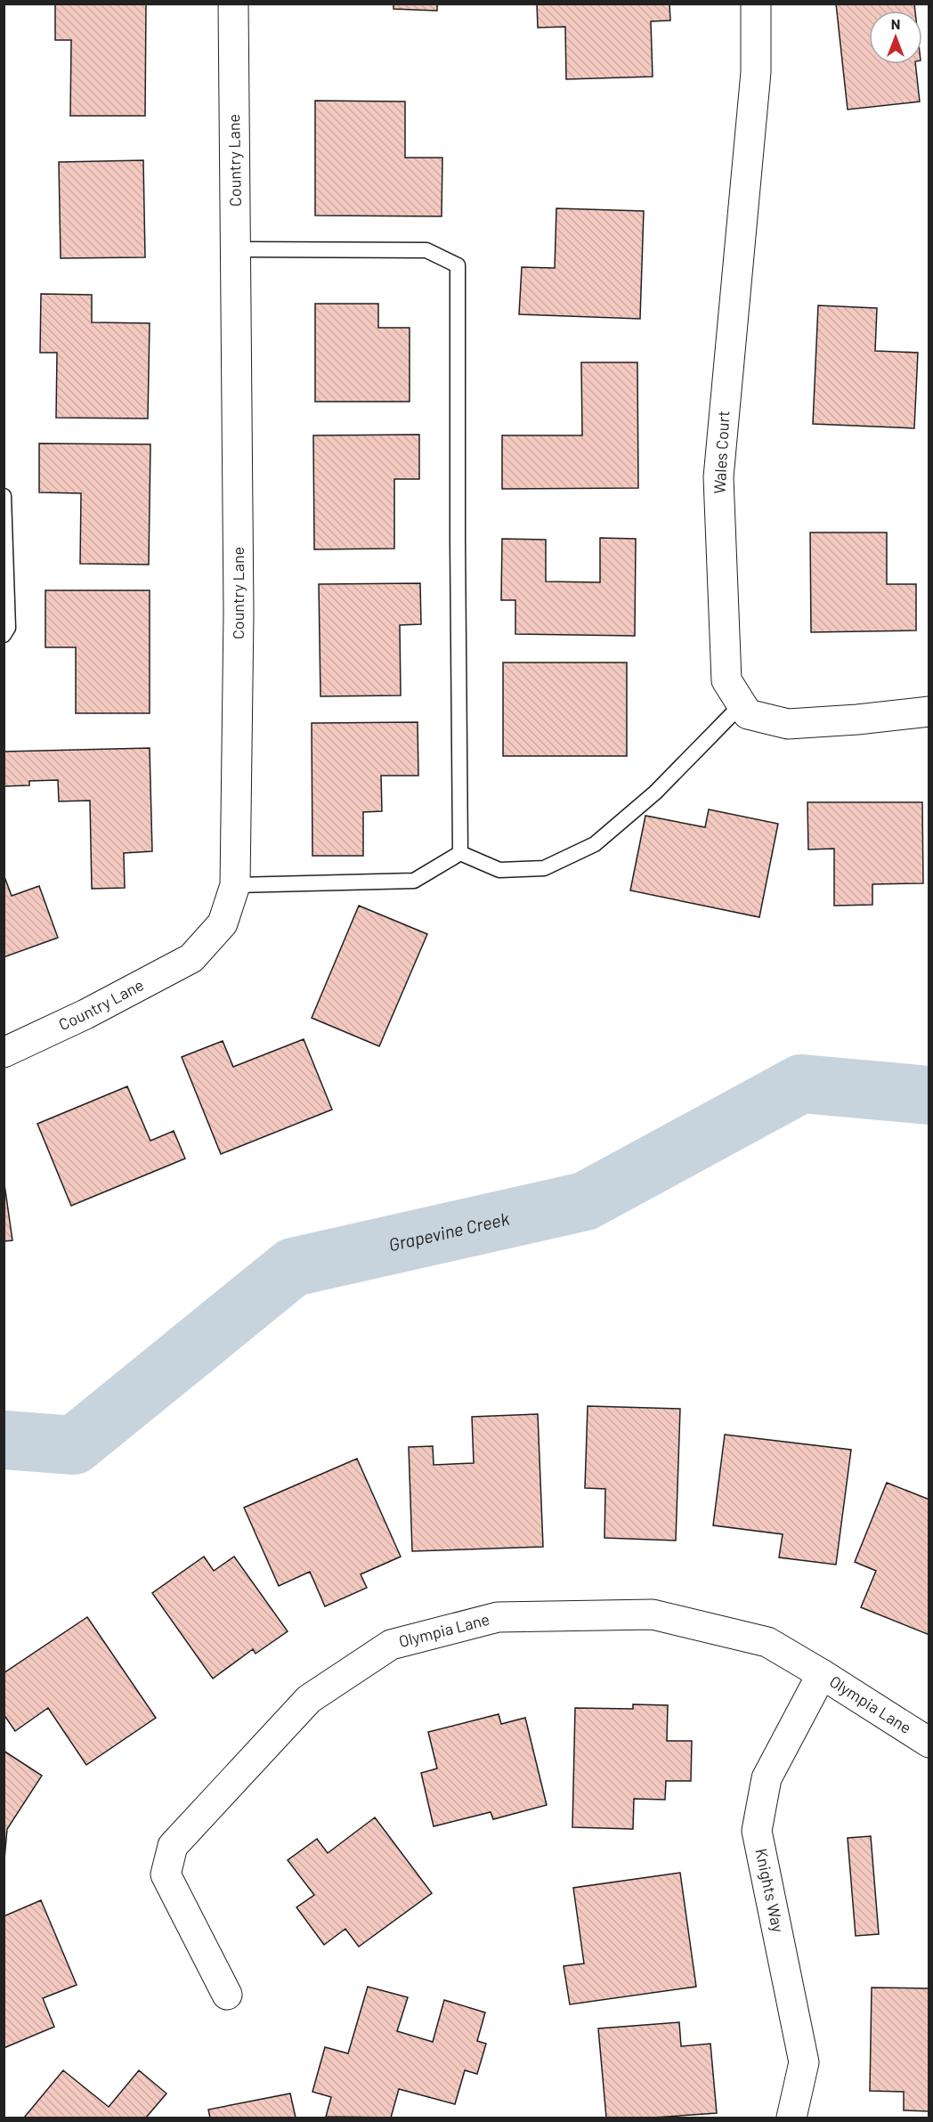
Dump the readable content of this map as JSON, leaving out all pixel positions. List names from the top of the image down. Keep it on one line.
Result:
{"streets":{"street":["Country Lane","Wales Court","Olympia Lane","Knights Way"]},"crossings":[["Olympia Lane","Knights Way"]],"water":["Grapevine Creek"],"north":"top"}
